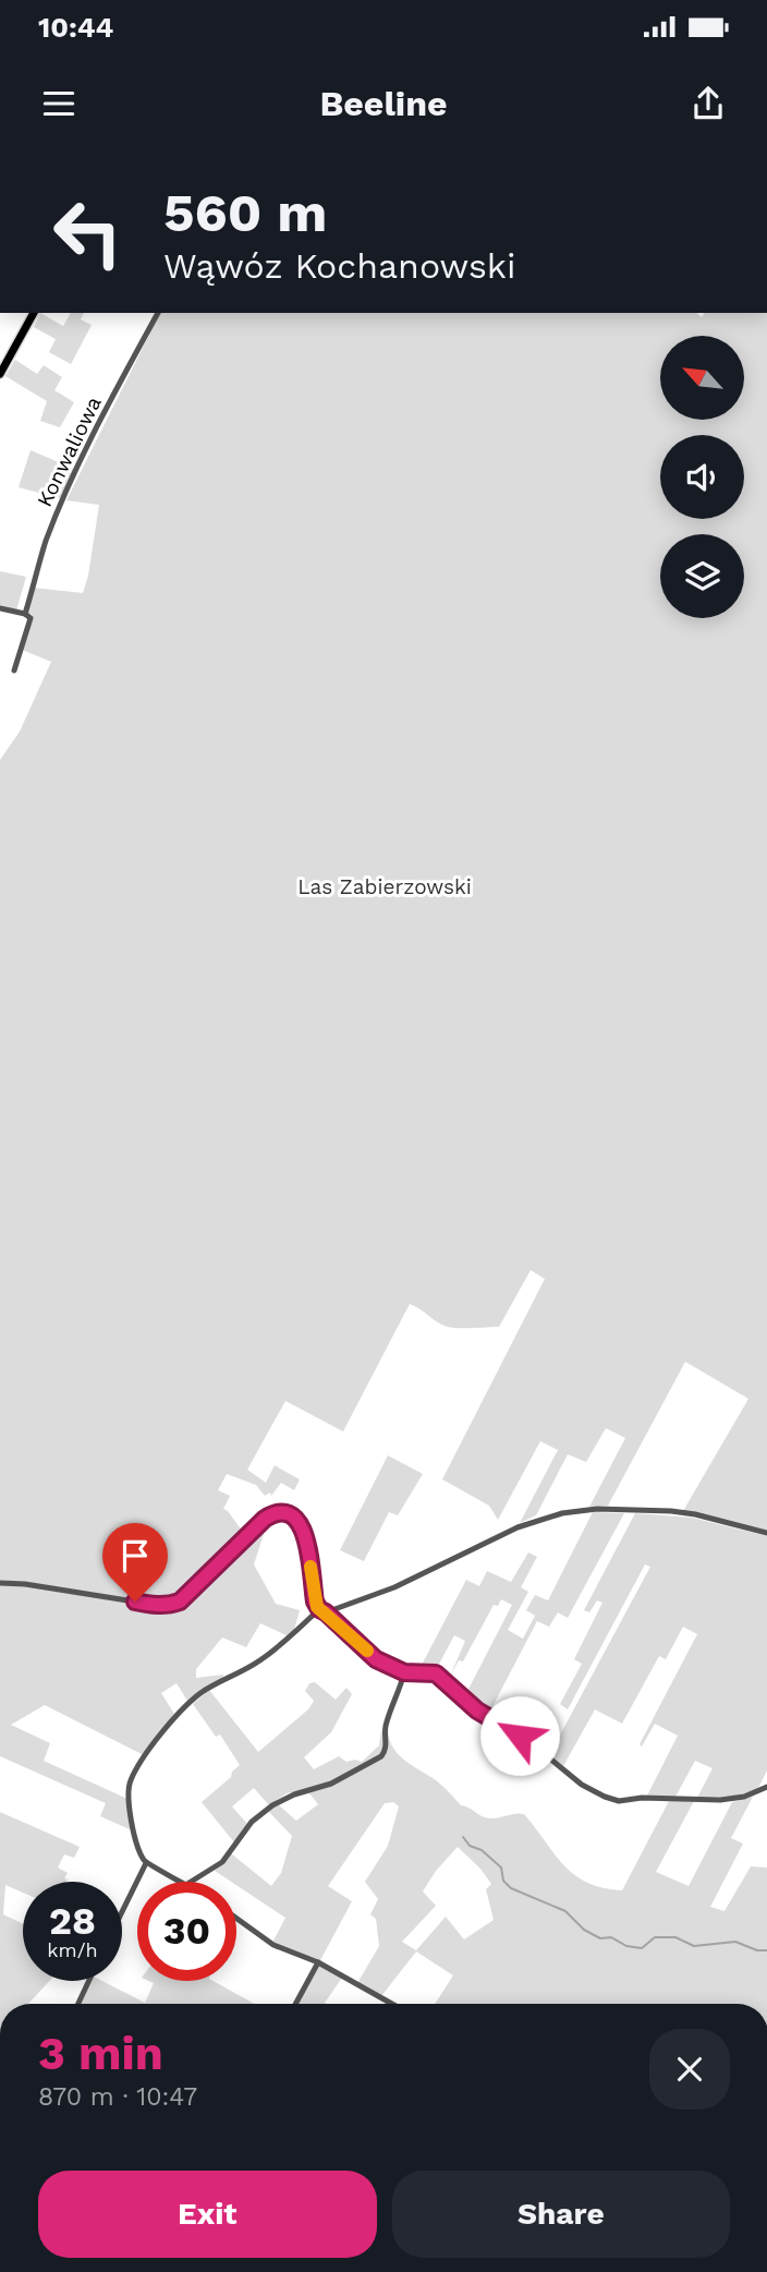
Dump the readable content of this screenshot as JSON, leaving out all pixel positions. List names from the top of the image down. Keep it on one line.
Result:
{"streets":{"street":["Konwaliowa"]},"parks":["Las Zabierzowski"],"north":"top left","page":{"status":"10:44","header":"Beeline","turn":["560 m","Wąwóz Kochanowski"],"speed":"28 km/h","limit":"30","heading":["3 min","870 m · 10:47"],"buttons":["Exit","Share"]}}
